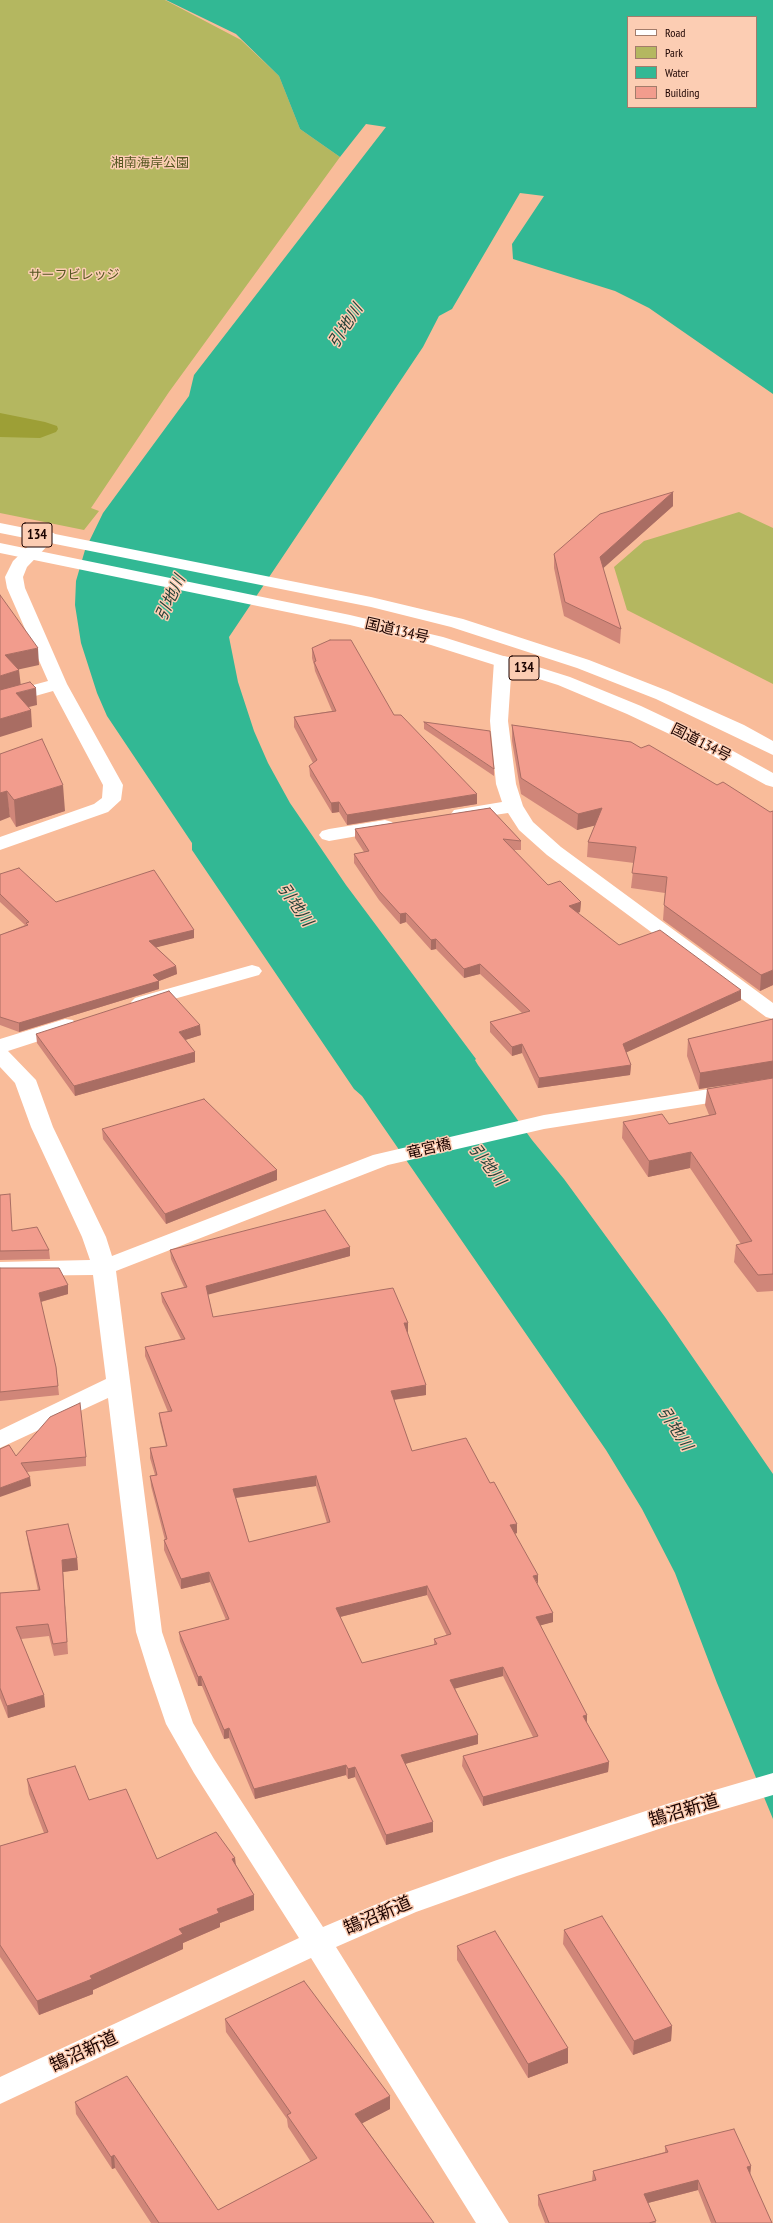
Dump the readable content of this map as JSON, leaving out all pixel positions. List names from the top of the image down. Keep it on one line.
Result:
{"streets":{"main road":["134","国道134号","竜宮橋","鵠沼新道"]},"water":["引地川"],"parks":["湘南海岸公園","サーフビレッジ"],"legend":["Road","Park","Water","Building"]}
